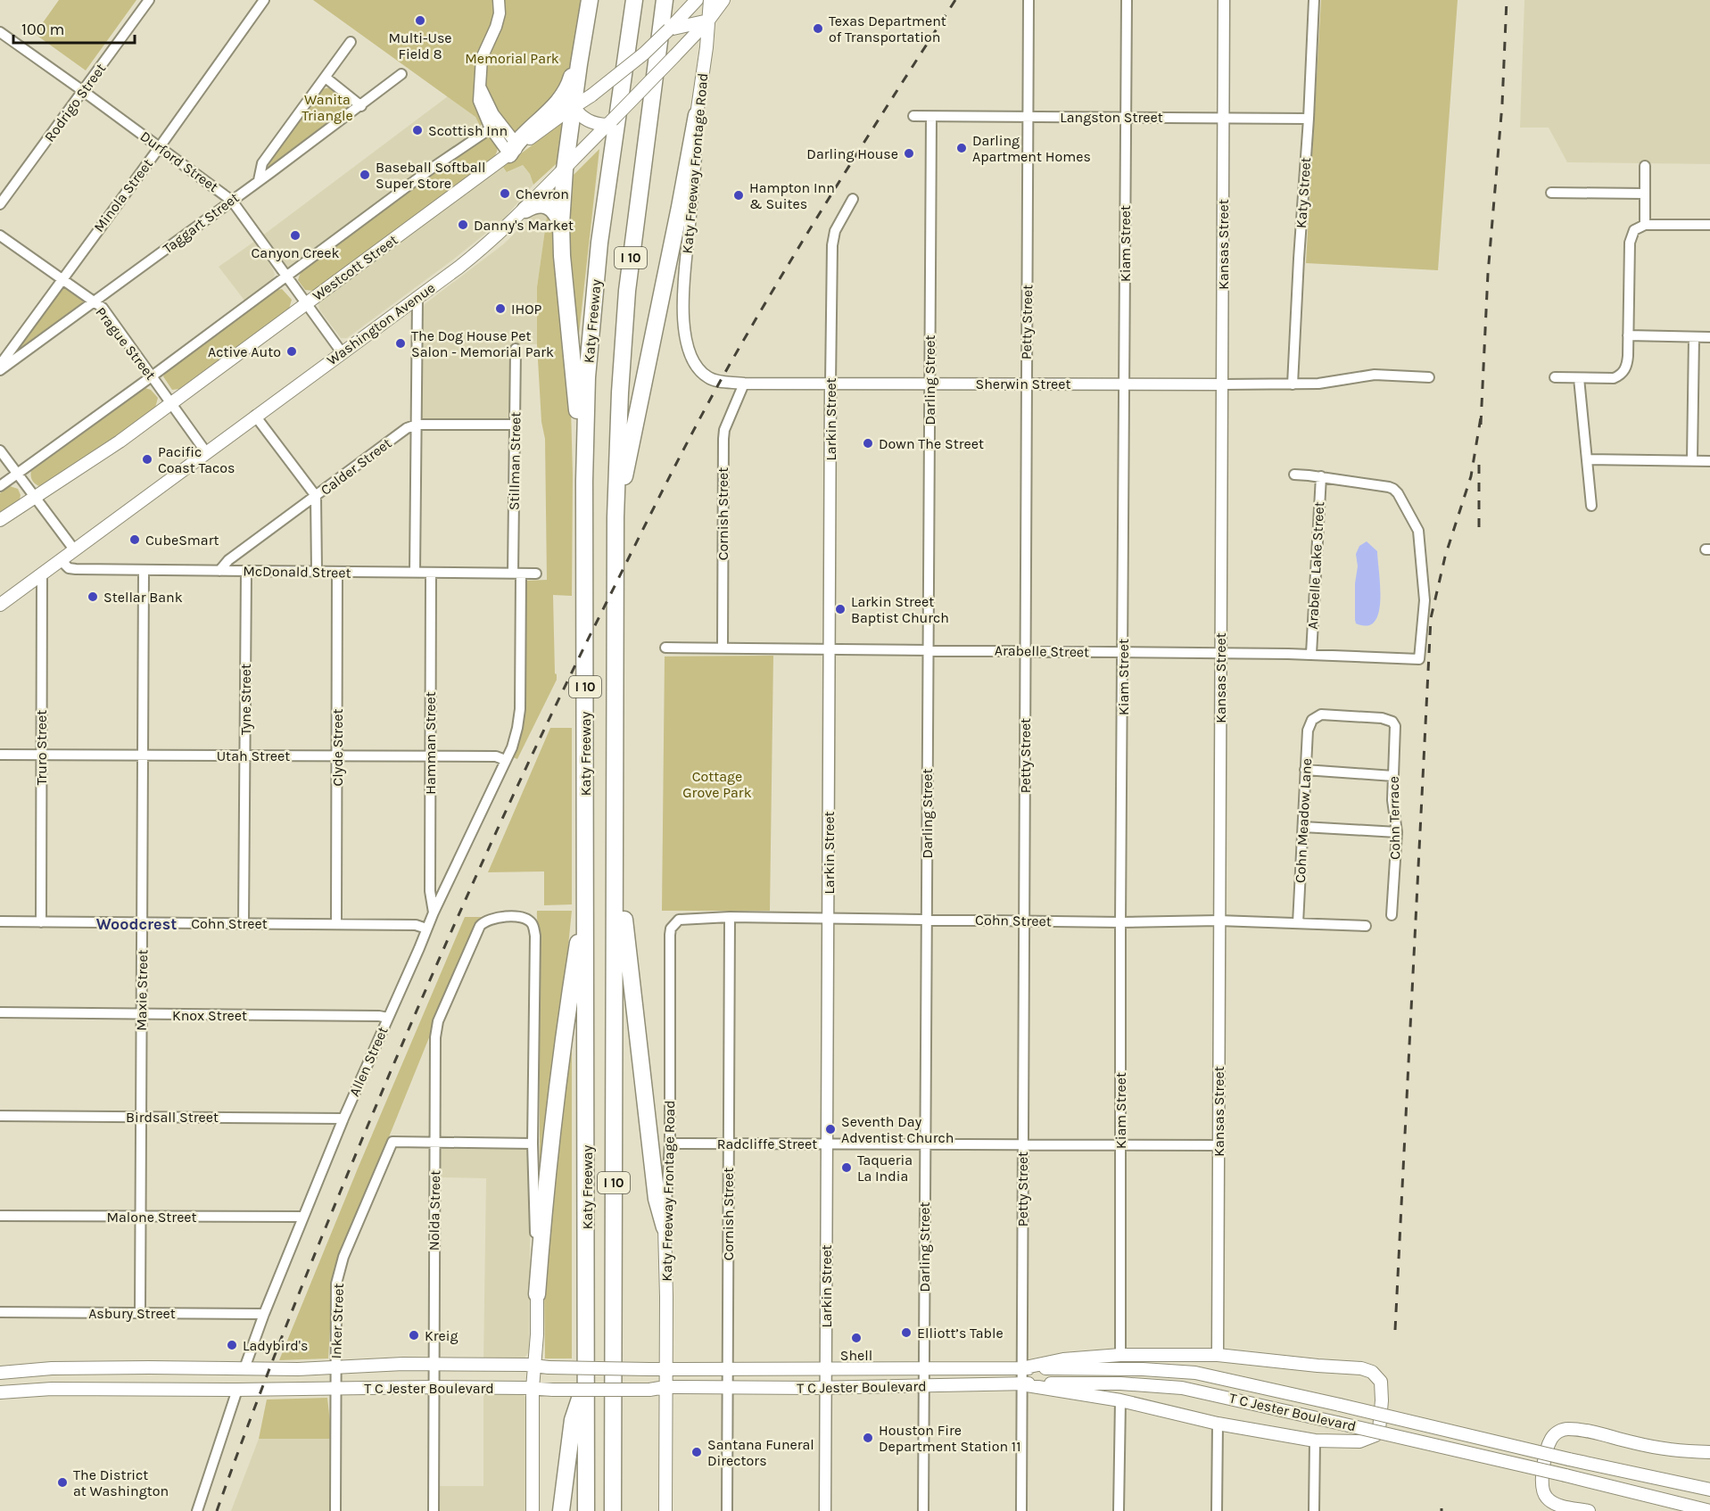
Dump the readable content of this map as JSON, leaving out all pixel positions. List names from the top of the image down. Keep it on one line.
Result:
{"streets":{"highway":["I 10","Katy Freeway"],"main road":["Katy Freeway Frontage Road","Westcott Street","Washington Avenue","T C Jester Boulevard"],"street":["Rodrigo Street","Langston Street","Durford Street","Katy Street","Minola Street","Taggart Street","Kiam Street","Kansas Street","Petty Street","Prague Street","Darling Street","Sherwin Street","Larkin Street","Stillman Street","Calder Street","Cornish Street","Arabelle Lake Street","McDonald Street","Arabelle Street","Tyne Street","Hamman Street","Truro Street","Clyde Street","Utah Street","Cohn Terrace","Cohn Meadow Lane","Cohn Street","Maxie Street","Knox Street","Allen Street","Birdsall Street","Radcliffe Street","Nolda Street","Malone Street","Asbury Street","Inker Street"]},"crossings":[["Rodrigo Street","Durford Street"],["Langston Street","Katy Street"],["Langston Street","Kiam Street"],["Langston Street","Kansas Street"],["Langston Street","Petty Street"],["Langston Street","Darling Street"],["Durford Street","Minola Street"],["Durford Street","Taggart Street"],["Durford Street","Westcott Street"],["Durford Street","Washington Avenue"],["Katy Freeway Frontage Road","Washington Avenue"],["Katy Freeway Frontage Road","Sherwin Street"],["Katy Freeway Frontage Road","Cohn Street"],["Katy Freeway Frontage Road","Radcliffe Street"],["Katy Freeway Frontage Road","T C Jester Boulevard"],["Katy Street","Sherwin Street"],["Minola Street","Prague Street"],["Taggart Street","Prague Street"],["Kiam Street","Sherwin Street"],["Kiam Street","Arabelle Street"],["Kiam Street","Cohn Street"],["Kiam Street","Radcliffe Street"],["Kansas Street","Sherwin Street"],["Kansas Street","Arabelle Street"],["Kansas Street","Cohn Street"],["Kansas Street","Radcliffe Street"],["Westcott Street","Prague Street"],["Petty Street","Sherwin Street"],["Petty Street","Arabelle Street"],["Petty Street","Cohn Street"],["Petty Street","Radcliffe Street"],["Petty Street","T C Jester Boulevard"],["Washington Avenue","Prague Street"],["Washington Avenue","McDonald Street"],["Washington Avenue","Truro Street"],["Darling Street","Sherwin Street"],["Darling Street","Arabelle Street"],["Darling Street","Cohn Street"],["Darling Street","Radcliffe Street"],["Darling Street","T C Jester Boulevard"],["Sherwin Street","Larkin Street"],["Sherwin Street","Cornish Street"],["Larkin Street","Arabelle Street"],["Larkin Street","Cohn Street"],["Larkin Street","Radcliffe Street"],["Larkin Street","T C Jester Boulevard"],["Stillman Street","McDonald Street"],["Stillman Street","Utah Street"],["Stillman Street","Allen Street"],["Calder Street","McDonald Street"],["Cornish Street","Arabelle Street"],["Cornish Street","Cohn Street"],["Cornish Street","Radcliffe Street"],["Cornish Street","T C Jester Boulevard"],["Arabelle Lake Street","Arabelle Street"],["McDonald Street","Tyne Street"],["McDonald Street","Hamman Street"],["McDonald Street","Clyde Street"],["McDonald Street","Maxie Street"],["Tyne Street","Utah Street"],["Tyne Street","Cohn Street"],["Hamman Street","Utah Street"],["Hamman Street","Allen Street"],["Truro Street","Utah Street"],["Truro Street","Cohn Street"],["Clyde Street","Utah Street"],["Clyde Street","Cohn Street"],["Utah Street","Maxie Street"],["Utah Street","Allen Street"],["Cohn Terrace","Cohn Meadow Lane"],["Cohn Meadow Lane","Cohn Street"],["Cohn Street","Maxie Street"],["Cohn Street","Allen Street"],["Maxie Street","Knox Street"],["Maxie Street","Birdsall Street"],["Maxie Street","Malone Street"],["Maxie Street","Asbury Street"],["Knox Street","Allen Street"],["Allen Street","Birdsall Street"],["Allen Street","Malone Street"],["Allen Street","Asbury Street"],["Allen Street","T C Jester Boulevard"],["Nolda Street","Inker Street"],["Nolda Street","T C Jester Boulevard"],["Inker Street","T C Jester Boulevard"]],"districts":["Woodcrest"],"parks":["Memorial Park","Wanita Triangle","Cottage Grove Park"],"places":["Multi-Use Field 8","Texas Department of Transportation","Scottish Inn","Darling Apartment Homes","Darling House","Baseball Softball Super Store","Chevron","Hampton Inn & Suites","Danny's Market","Canyon Creek","IHOP","The Dog House Pet Salon - Memorial Park","Active Auto","Down The Street","Pacific Coast Tacos","CubeSmart","Stellar Bank","Larkin Street Baptist Church","Seventh Day Adventist Church","Taqueria La India","Elliott’s Table","Kreig","Shell","Ladybird's","Houston Fire Department Station 11","Santana Funeral Directors","The District at Washington"],"scale_bar":"100 m"}
